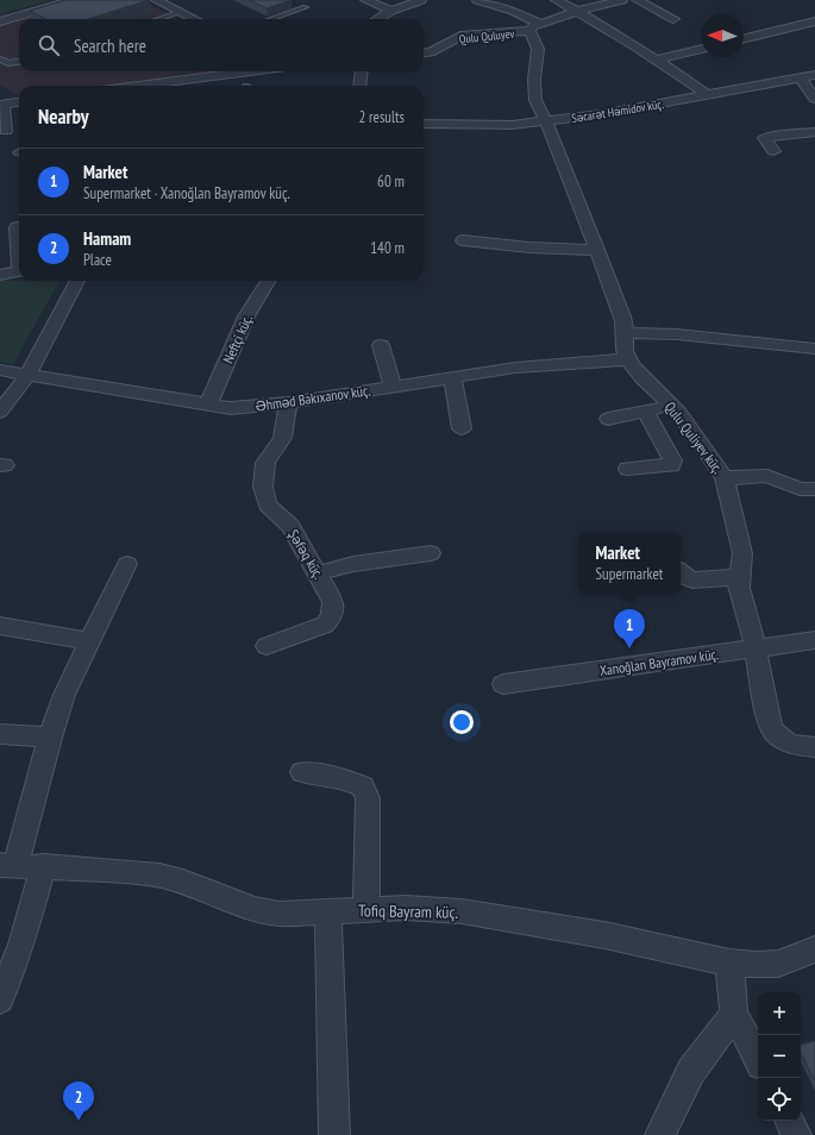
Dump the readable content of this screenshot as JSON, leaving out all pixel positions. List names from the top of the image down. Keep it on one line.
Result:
{"streets":{"street":["Qulu Quluyev","Səcarət Həmidov küç.","Neftçi küç.","Əhməd Bakıxanov küç.","Qulu Quliyev küç.","Şəfəq küç.","Xanoğlan Bayramov küç.","Tofiq Bayram küç."]},"crossings":[["Qulu Quluyev","Qulu Quliyev küç."],["Səcarət Həmidov küç.","Qulu Quliyev küç."],["Neftçi küç.","Əhməd Bakıxanov küç."],["Əhməd Bakıxanov küç.","Qulu Quliyev küç."],["Əhməd Bakıxanov küç.","Şəfəq küç."],["Qulu Quliyev küç.","Xanoğlan Bayramov küç."]],"north":"left","page":{"search":"Search here","heading":["Nearby","2 results"],"list":[{"mark":"1","name":"Market","note":"Supermarket · Xanoğlan Bayramov küç.","value":"60 m"},{"mark":"2","name":"Hamam","note":"Place","value":"140 m"}],"popup":["Market","Supermarket"],"pins":["1","2"],"map_buttons":["+","−"]}}
